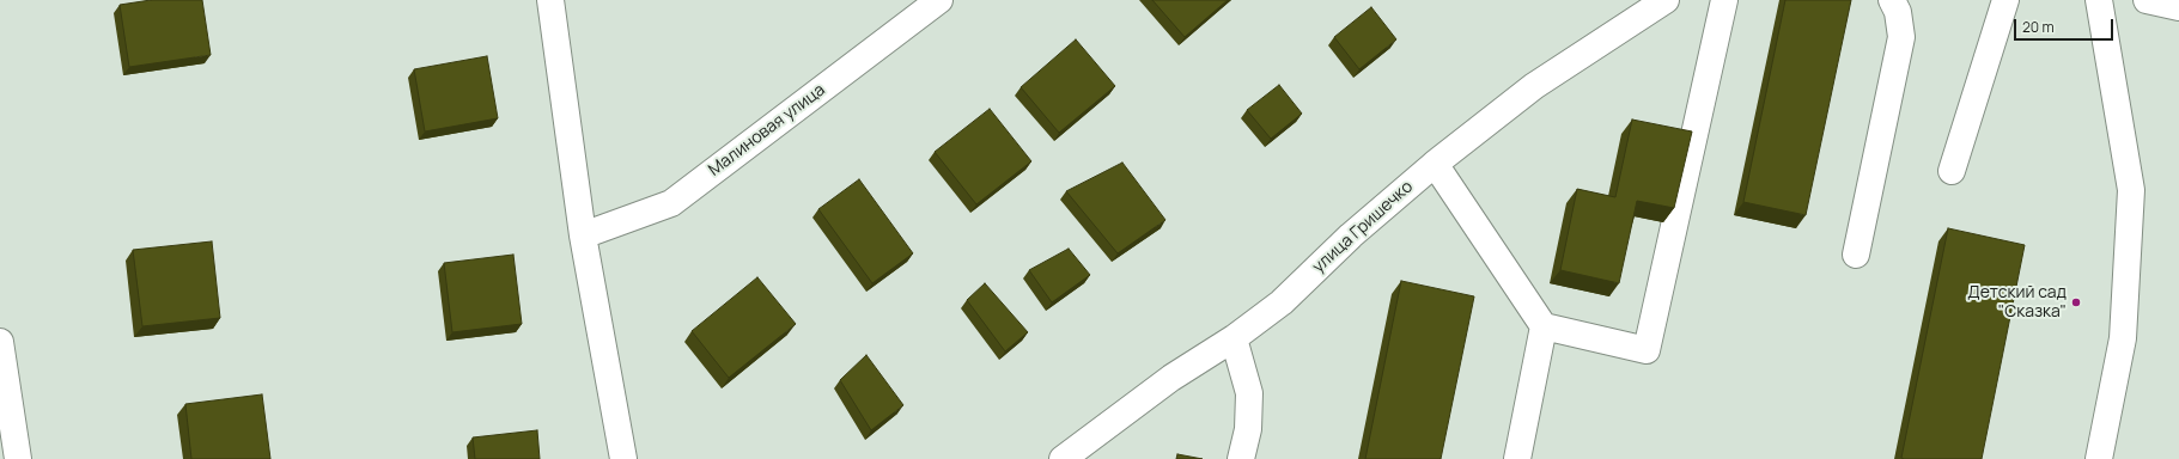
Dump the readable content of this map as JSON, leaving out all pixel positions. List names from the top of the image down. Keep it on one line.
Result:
{"streets":{"street":["Малиновая улица","улица Гришечко"]},"places":["Детский сад \"Сказка\""],"scale_bar":"20 m"}
